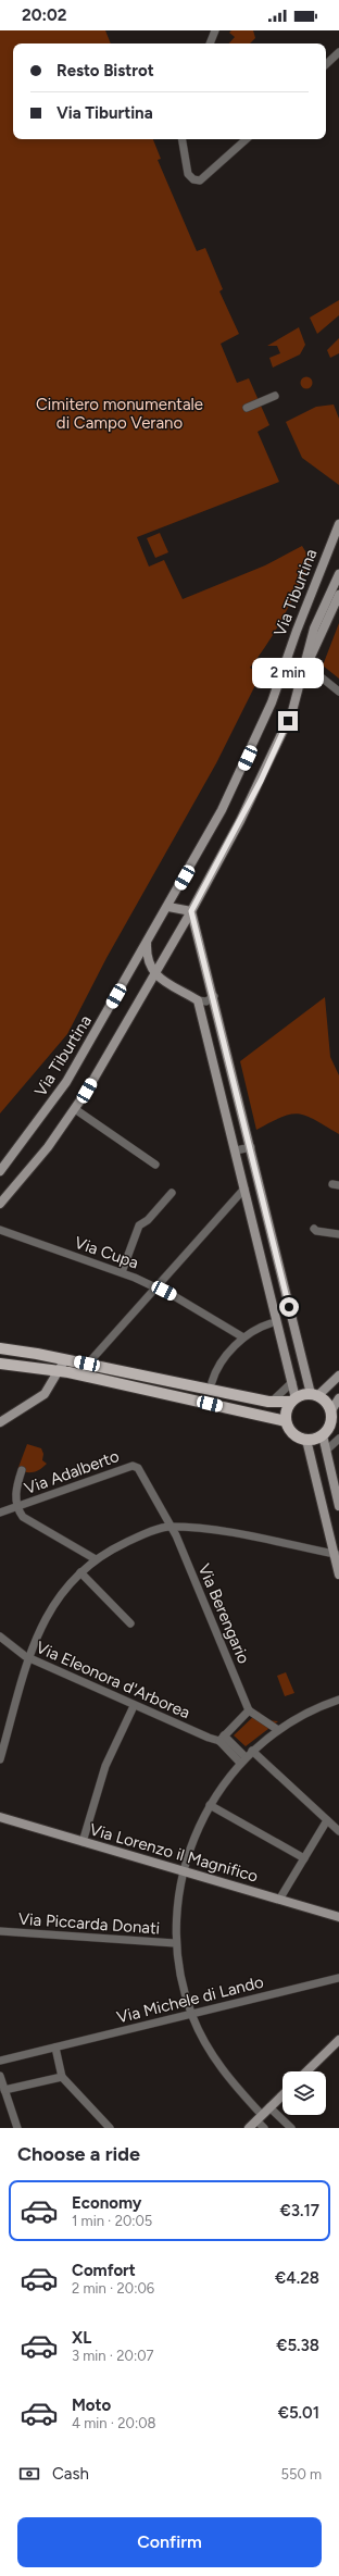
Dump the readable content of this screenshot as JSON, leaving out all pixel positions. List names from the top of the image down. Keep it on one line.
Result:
{"streets":{"street":["Via Tiburtina","Via Cupa","Via Adalberto","Via Berengario","Via Eleonora d'Arborea","Via Lorenzo il Magnifico","Via Piccarda Donati","Via Michele di Lando"]},"crossings":[["Via Adalberto","Via Berengario"]],"parks":["Cimitero monumentale di Campo Verano"],"page":{"status":"20:02","banner":["Resto Bistrot","Via Tiburtina"],"bubble":"2 min","heading":"Choose a ride","list":[{"name":"Economy","note":"1 min · 20:05","value":"€3.17"},{"name":"Comfort","note":"2 min · 20:06","value":"€4.28"},{"name":"XL","note":"3 min · 20:07","value":"€5.38"},{"name":"Moto","note":"4 min · 20:08","value":"€5.01"}],"pay":["Cash","550 m"],"buttons":"Confirm"}}
